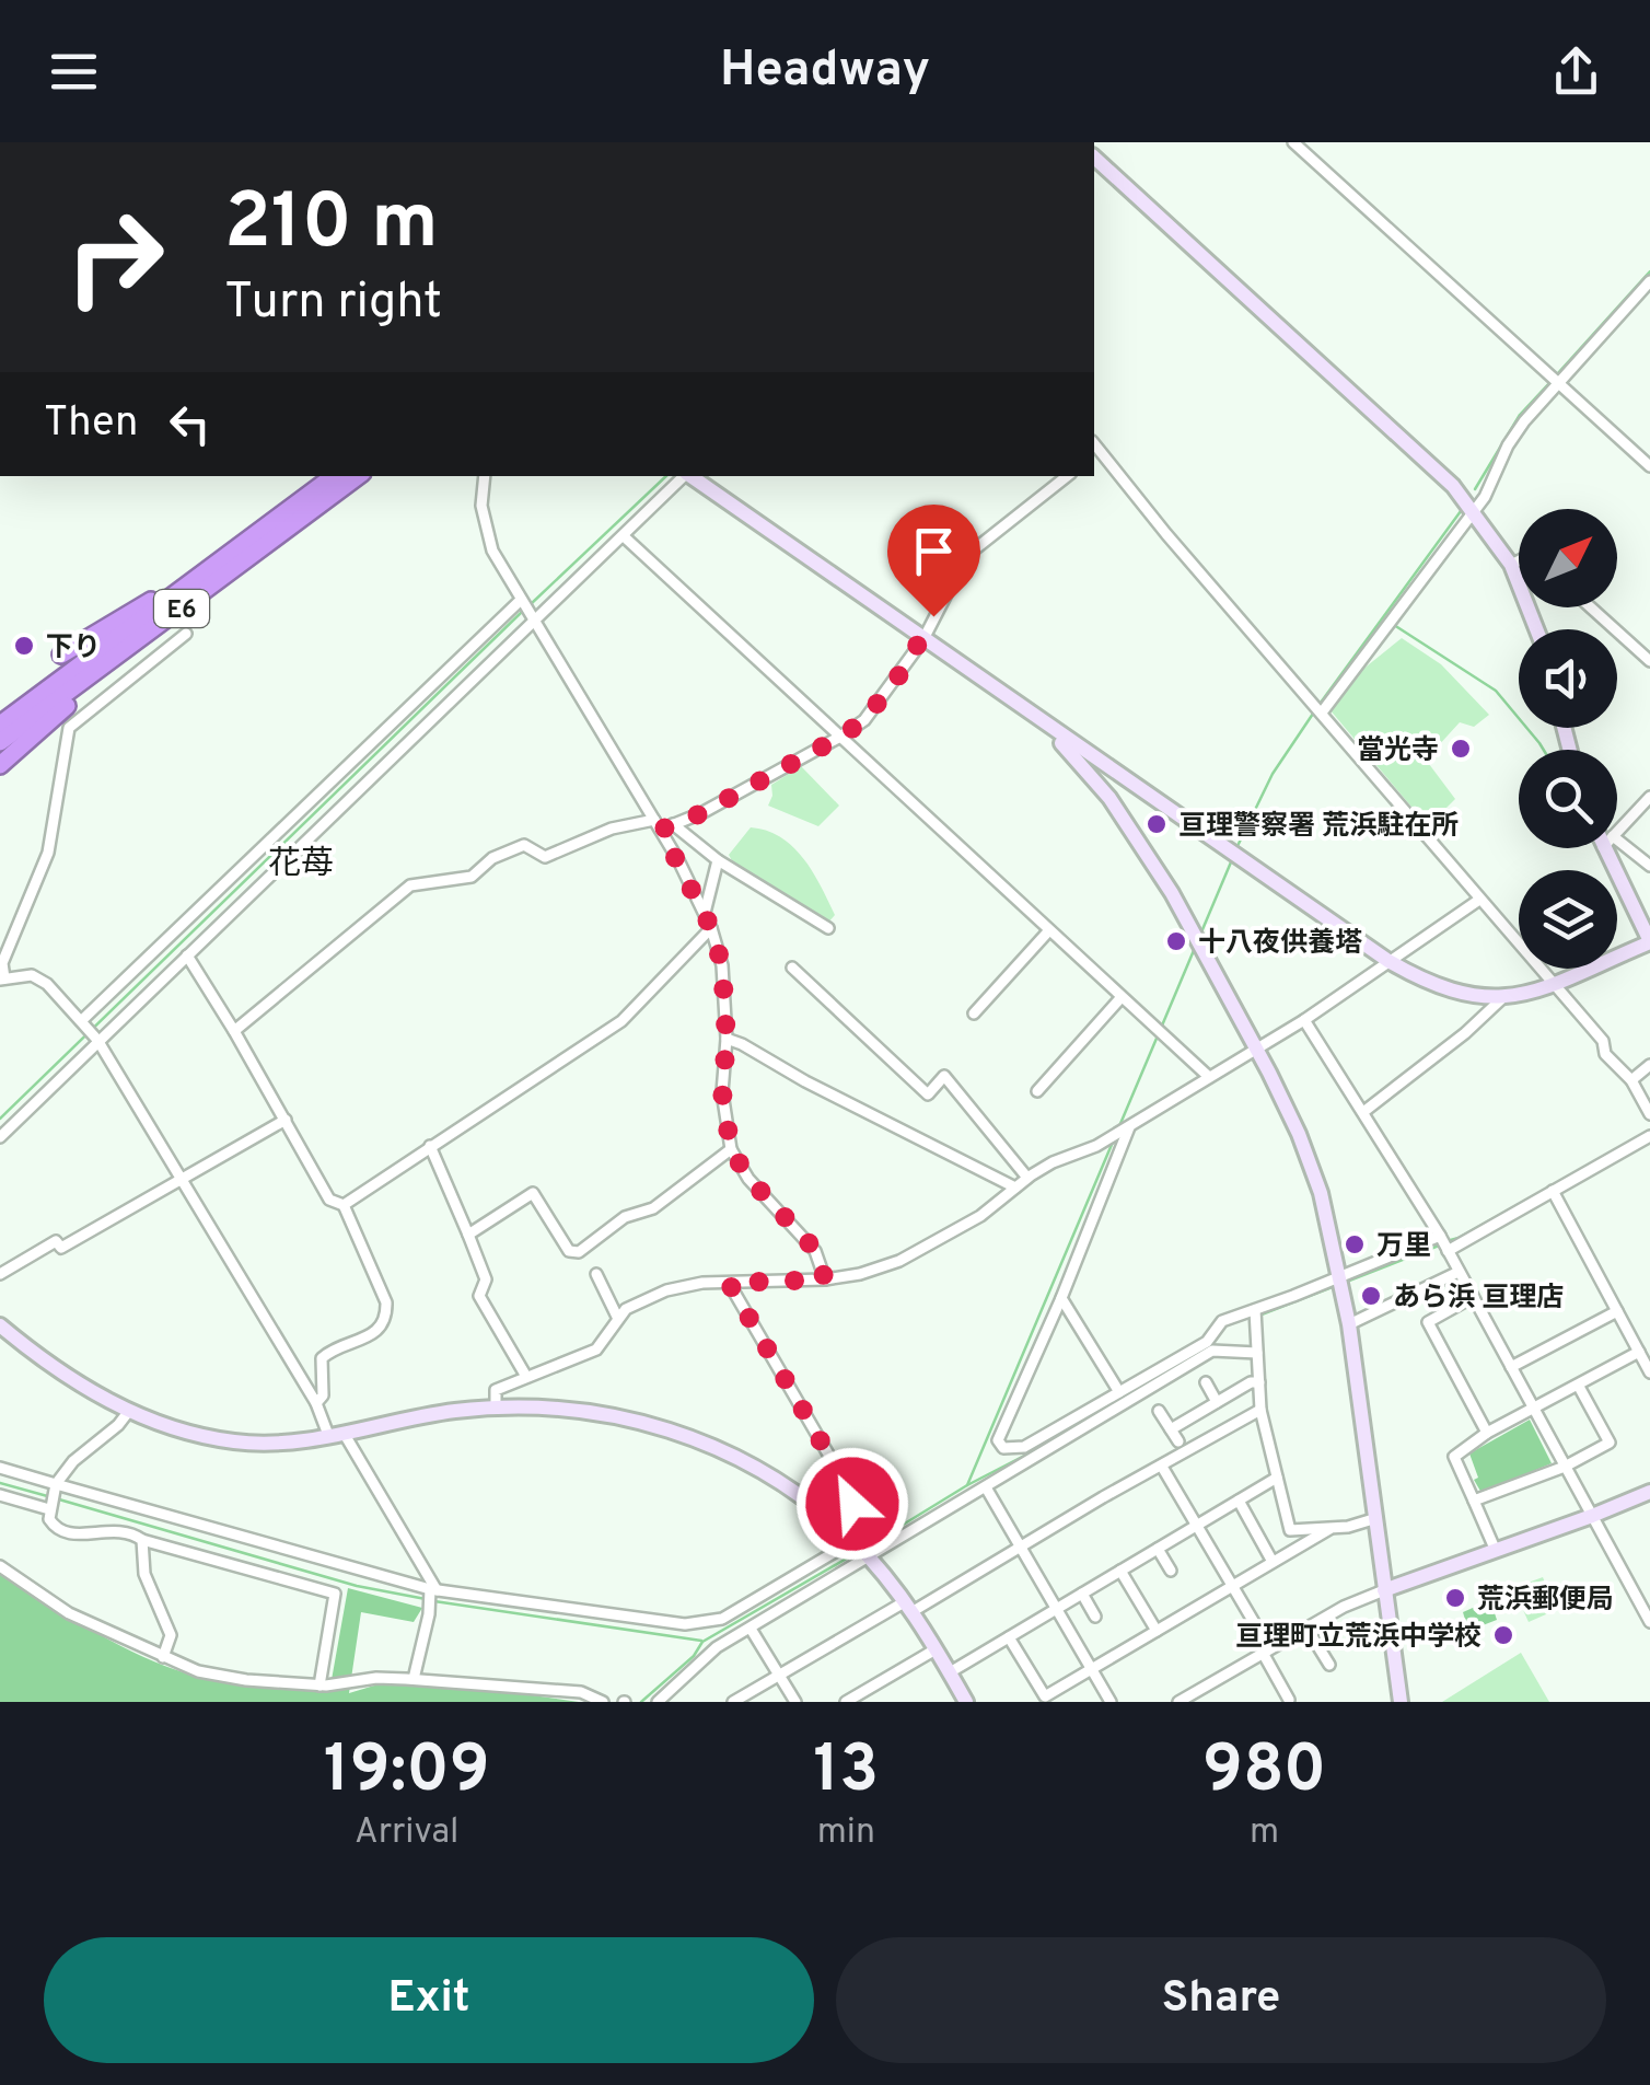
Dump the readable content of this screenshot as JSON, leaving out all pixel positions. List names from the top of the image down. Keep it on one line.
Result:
{"streets":{"highway":["E6"]},"districts":["花苺"],"places":["下り","當光寺","亘理警察署 荒浜駐在所","十八夜供養塔","万里","あら浜 亘理店","荒浜郵便局","亘理町立荒浜中学校"],"north":"top right","page":{"header":"Headway","turn":["210 m","Turn right"],"then":"Then","eta":["19:09","Arrival","13","min","980","m"],"buttons":["Exit","Share"]}}
